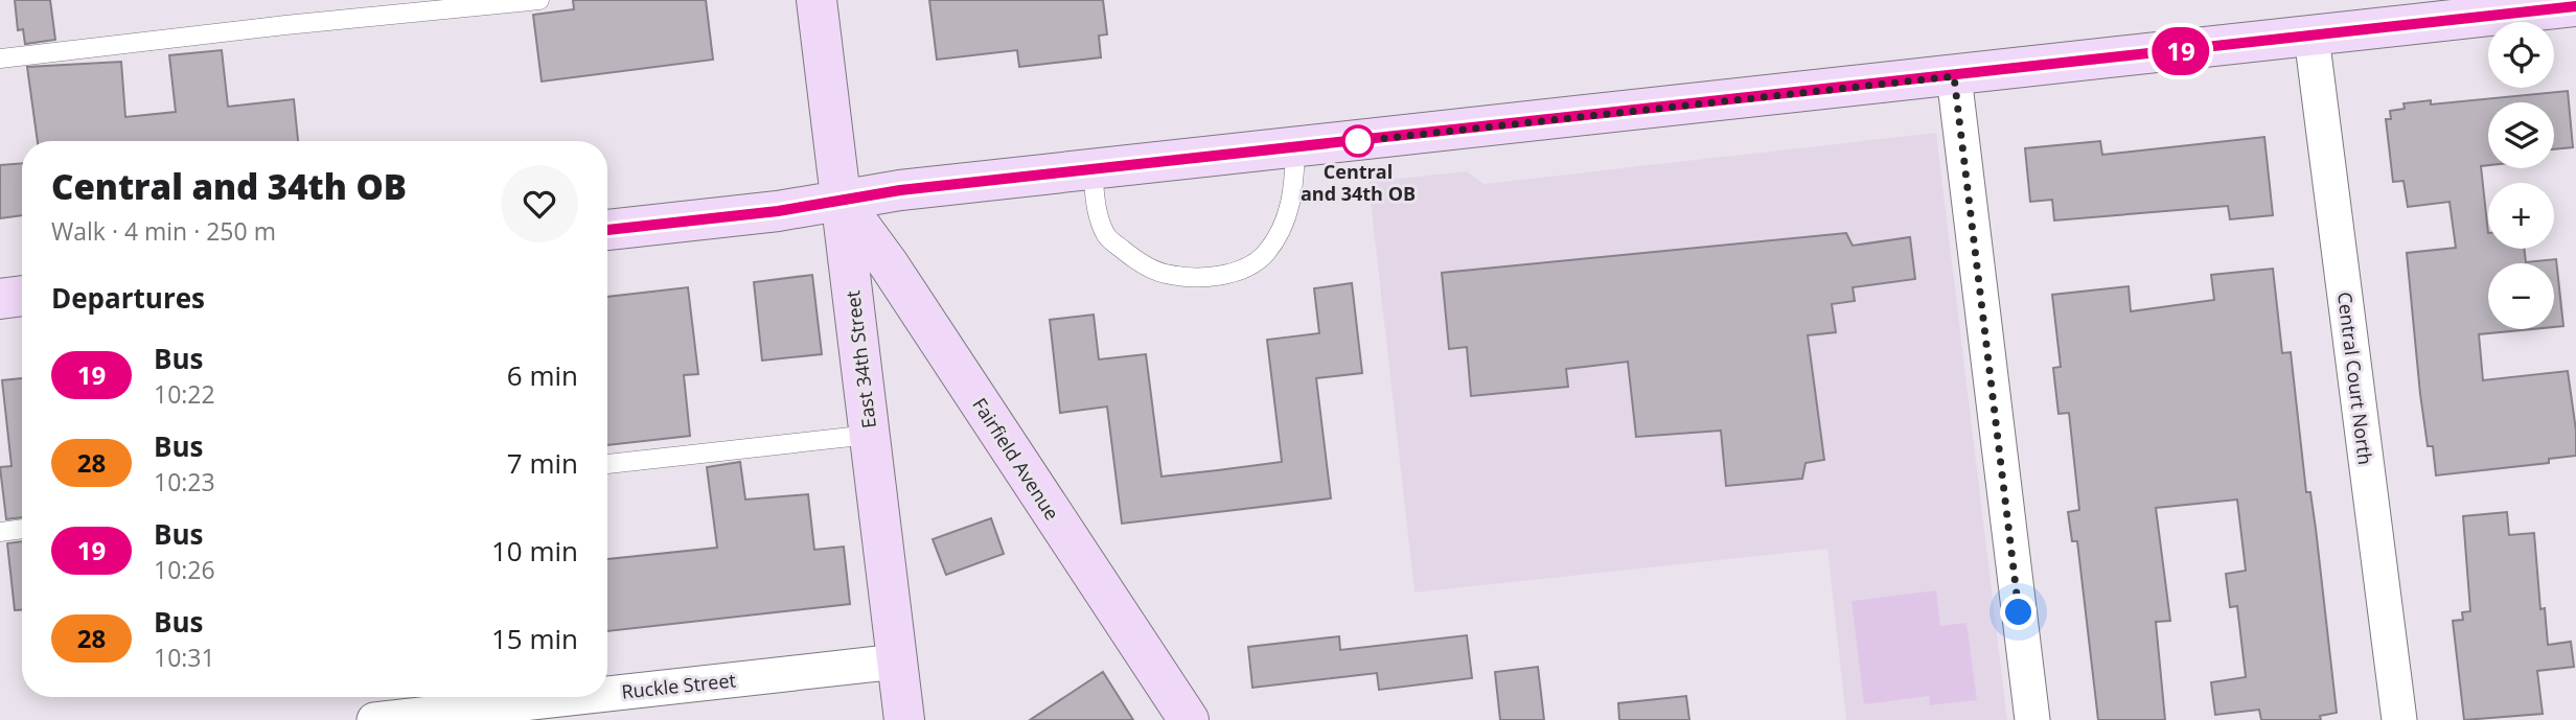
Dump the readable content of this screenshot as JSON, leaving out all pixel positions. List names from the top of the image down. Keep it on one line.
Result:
{"streets":{"main road":["East 34th Street","Fairfield Avenue"],"street":["Central Court North","Ruckle Street"]},"crossings":[["East 34th Street","Fairfield Avenue"],["East 34th Street","Ruckle Street"]],"places":["Central and 34th OB"],"lines":["bus line 19"],"page":{"on_map":"19","map_buttons":["+","−"],"heading":[["Central and 34th OB","Walk · 4 min · 250 m"],"Departures"],"list":[{"mark":"19","name":"Bus","note":"10:22","value":"6 min"},{"mark":"28","name":"Bus","note":"10:23","value":"7 min"},{"mark":"19","name":"Bus","note":"10:26","value":"10 min"},{"mark":"28","name":"Bus","note":"10:31","value":"15 min"}]}}
